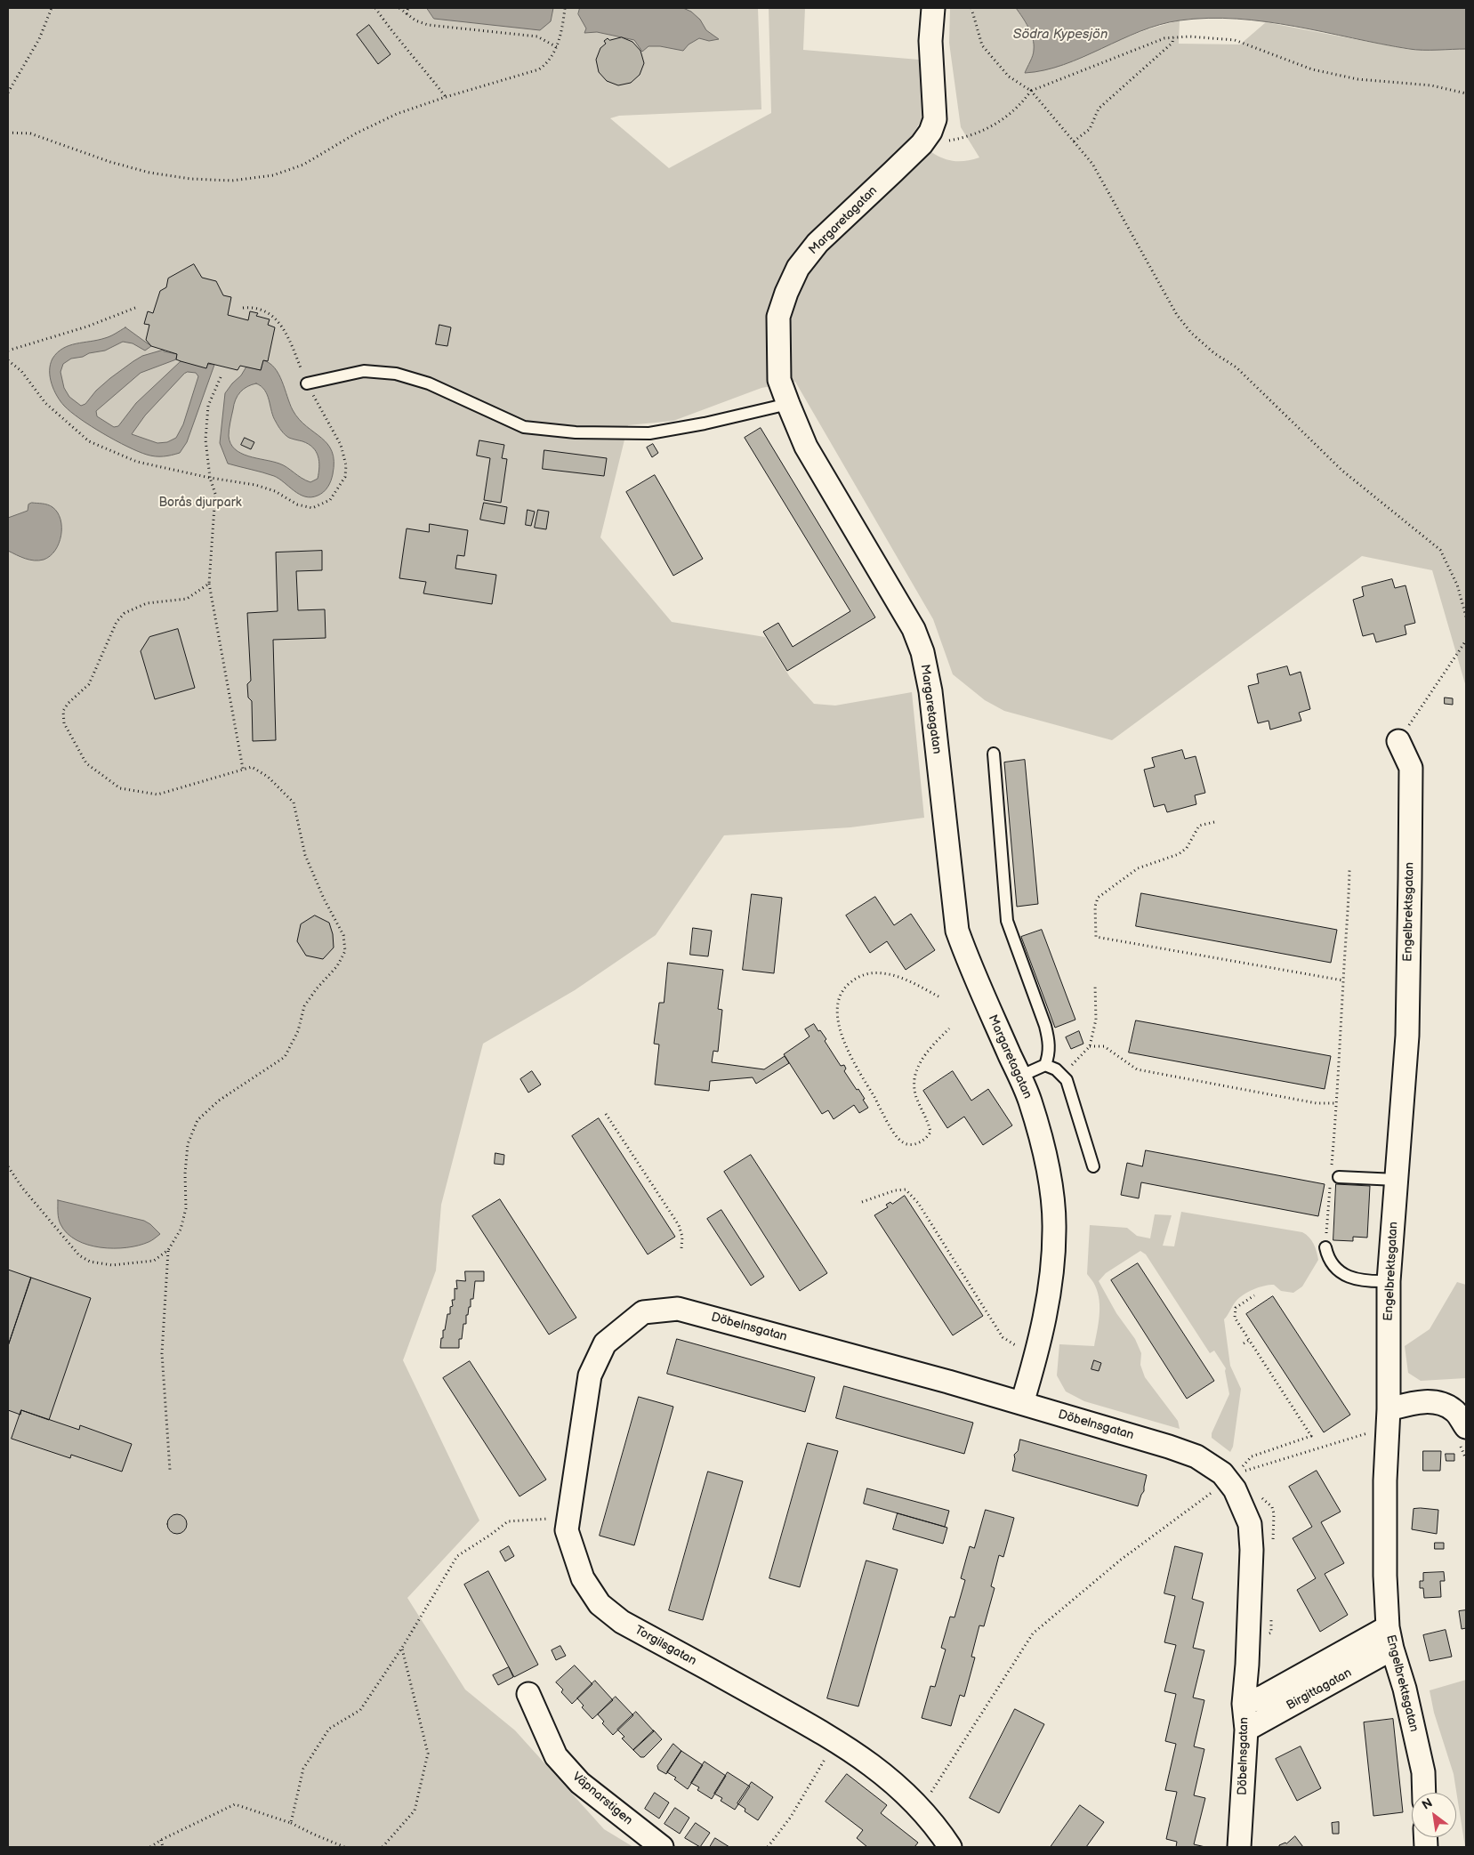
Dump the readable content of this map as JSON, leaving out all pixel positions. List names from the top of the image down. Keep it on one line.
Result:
{"streets":{"street":["Margaretagatan","Engelbrektsgatan","Döbelnsgatan","Torgilsgatan","Birgittagatan","Väpnarstigen"]},"crossings":[["Margaretagatan","Döbelnsgatan"],["Engelbrektsgatan","Birgittagatan"],["Döbelnsgatan","Torgilsgatan"],["Döbelnsgatan","Birgittagatan"]],"water":["Södra Kypesjön"],"parks":["Borås djurpark"],"north":"top left"}
